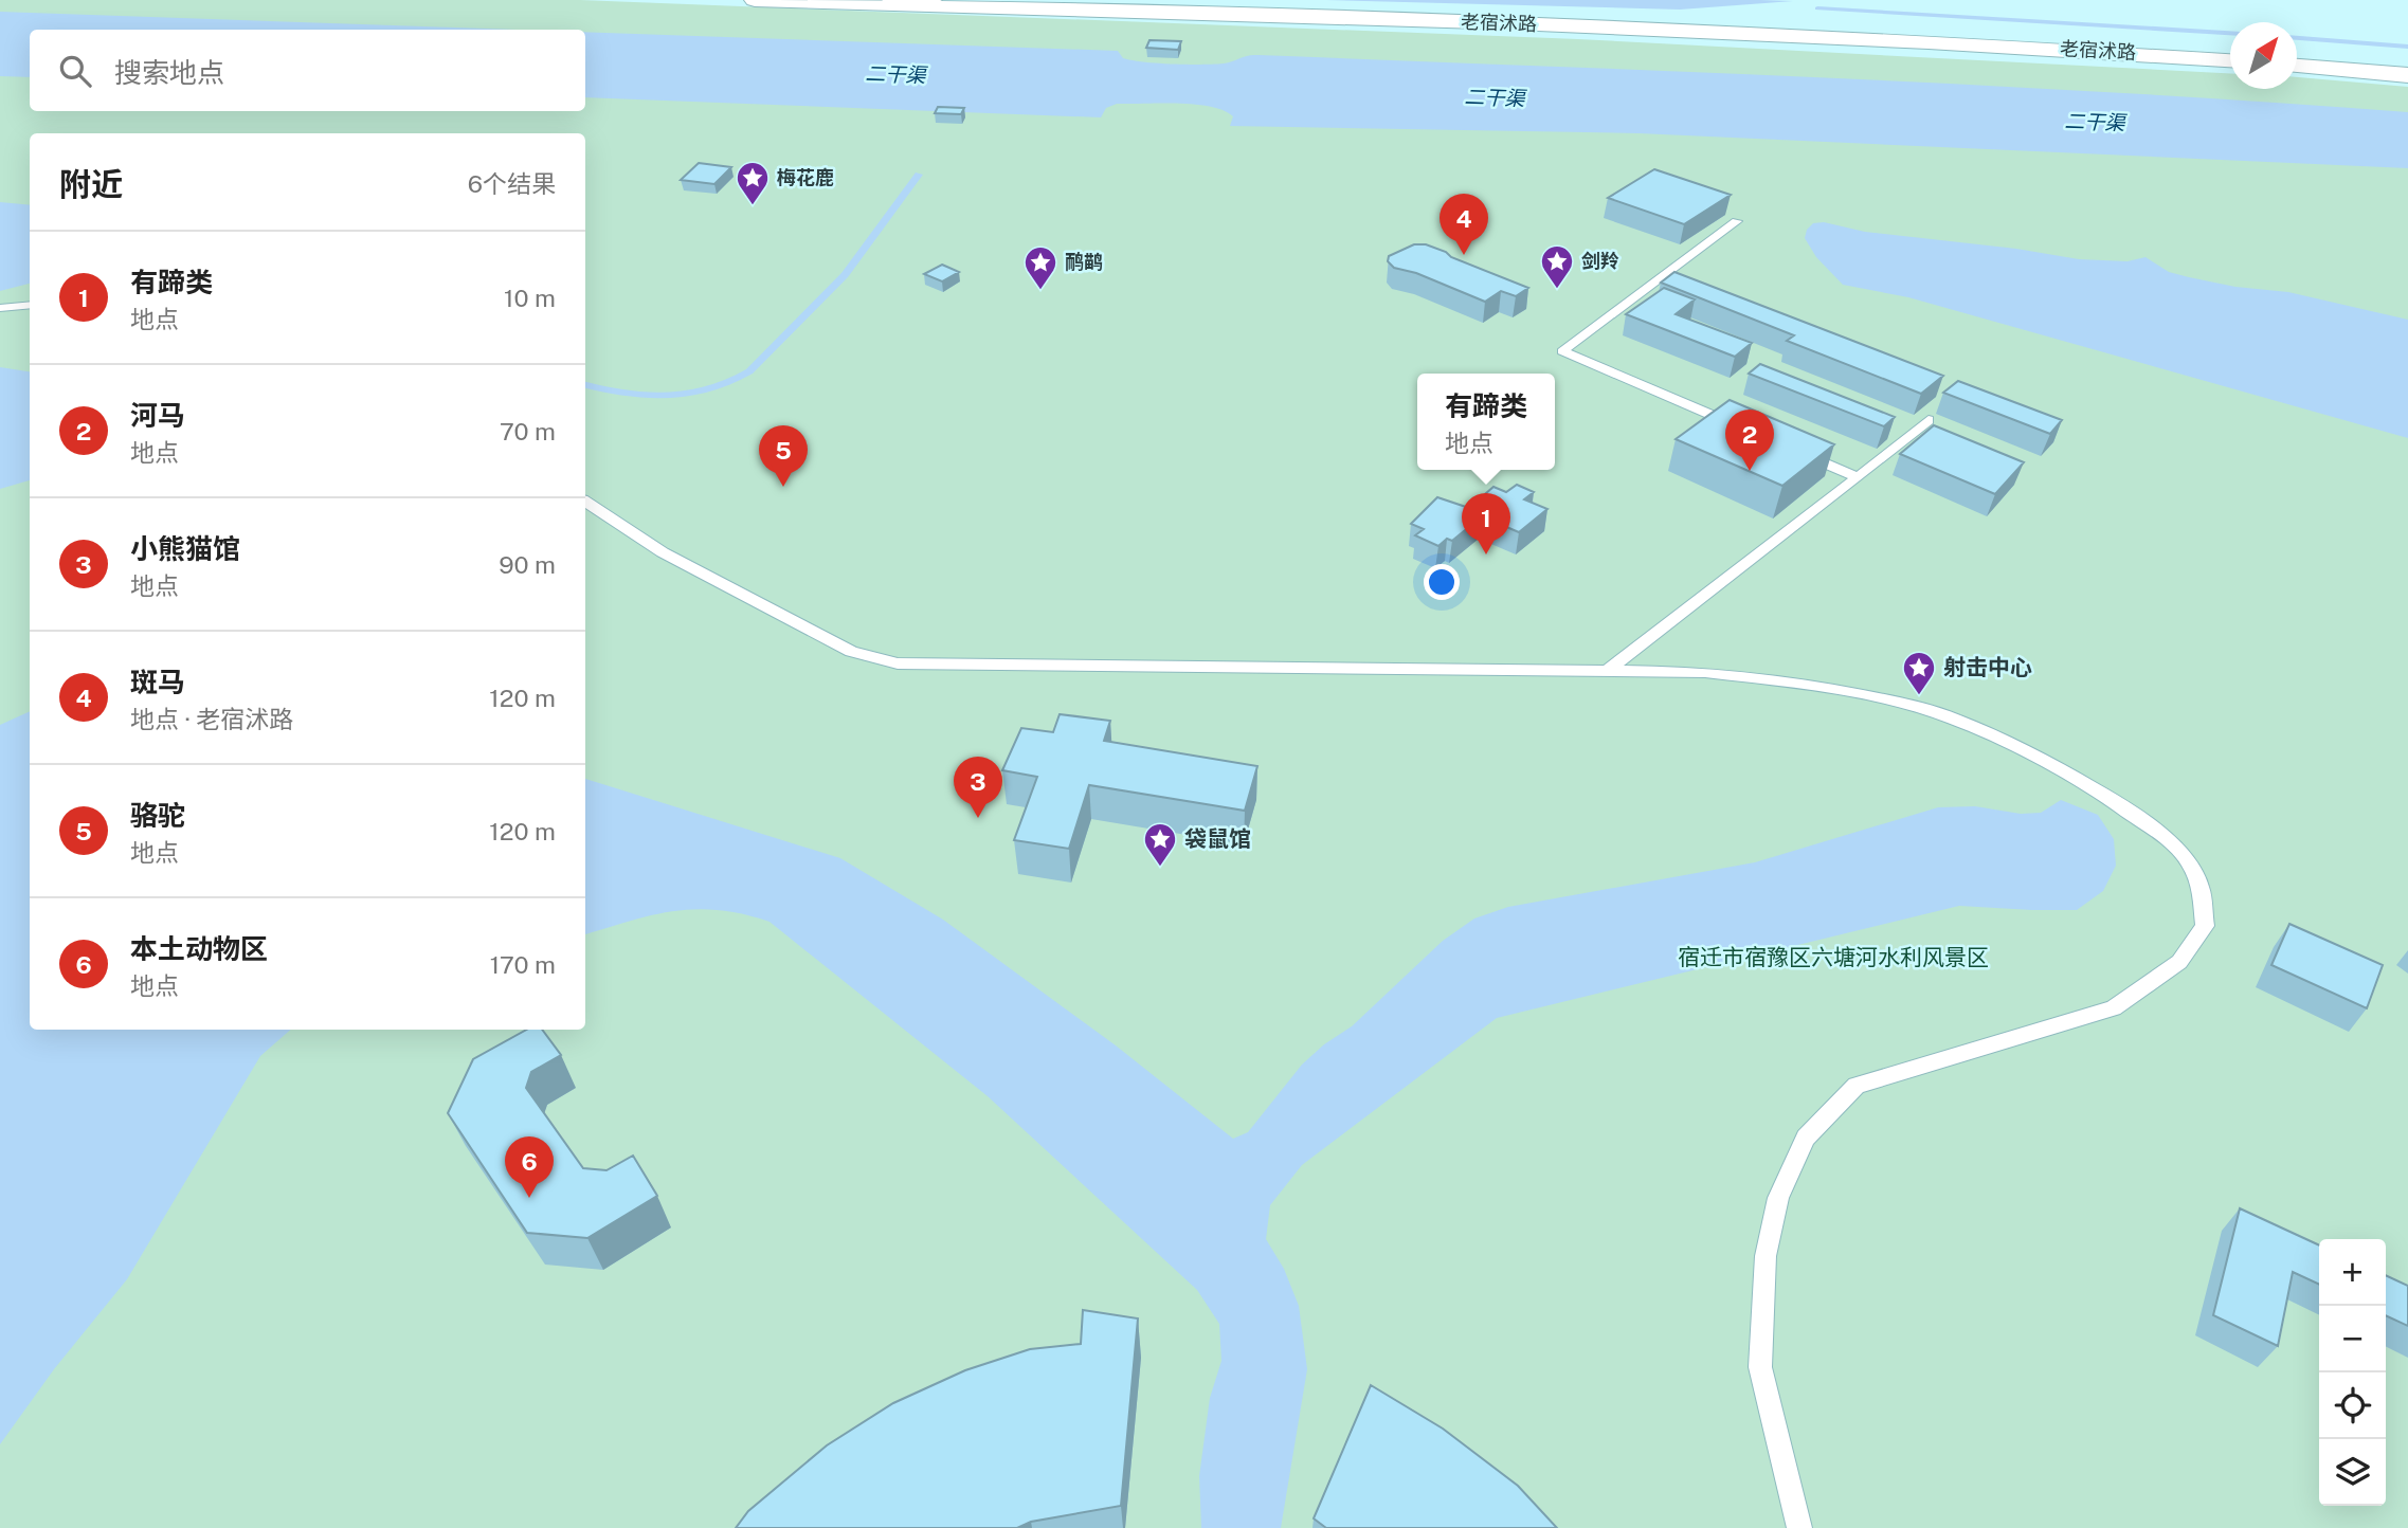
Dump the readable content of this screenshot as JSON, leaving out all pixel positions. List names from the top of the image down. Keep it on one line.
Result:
{"streets":{"main road":["老宿沭路"]},"water":["二干渠"],"parks":["宿迁市宿豫区六塘河水利风景区"],"places":{"place":["梅花鹿","剑羚","鸸鹋","射击中心","袋鼠馆"]},"north":"top right","page":{"search":"搜索地点","heading":["附近","6个结果"],"pins":["4","2","5","1","3","6"],"list":[{"mark":"1","name":"有蹄类","note":"地点","value":"10 m"},{"mark":"2","name":"河马","note":"地点","value":"70 m"},{"mark":"3","name":"小熊猫馆","note":"地点","value":"90 m"},{"mark":"4","name":"斑马","note":"地点 · 老宿沭路","value":"120 m"},{"mark":"5","name":"骆驼","note":"地点","value":"120 m"},{"mark":"6","name":"本土动物区","note":"地点","value":"170 m"}],"popup":["有蹄类","地点"],"map_buttons":["+","−"]}}
